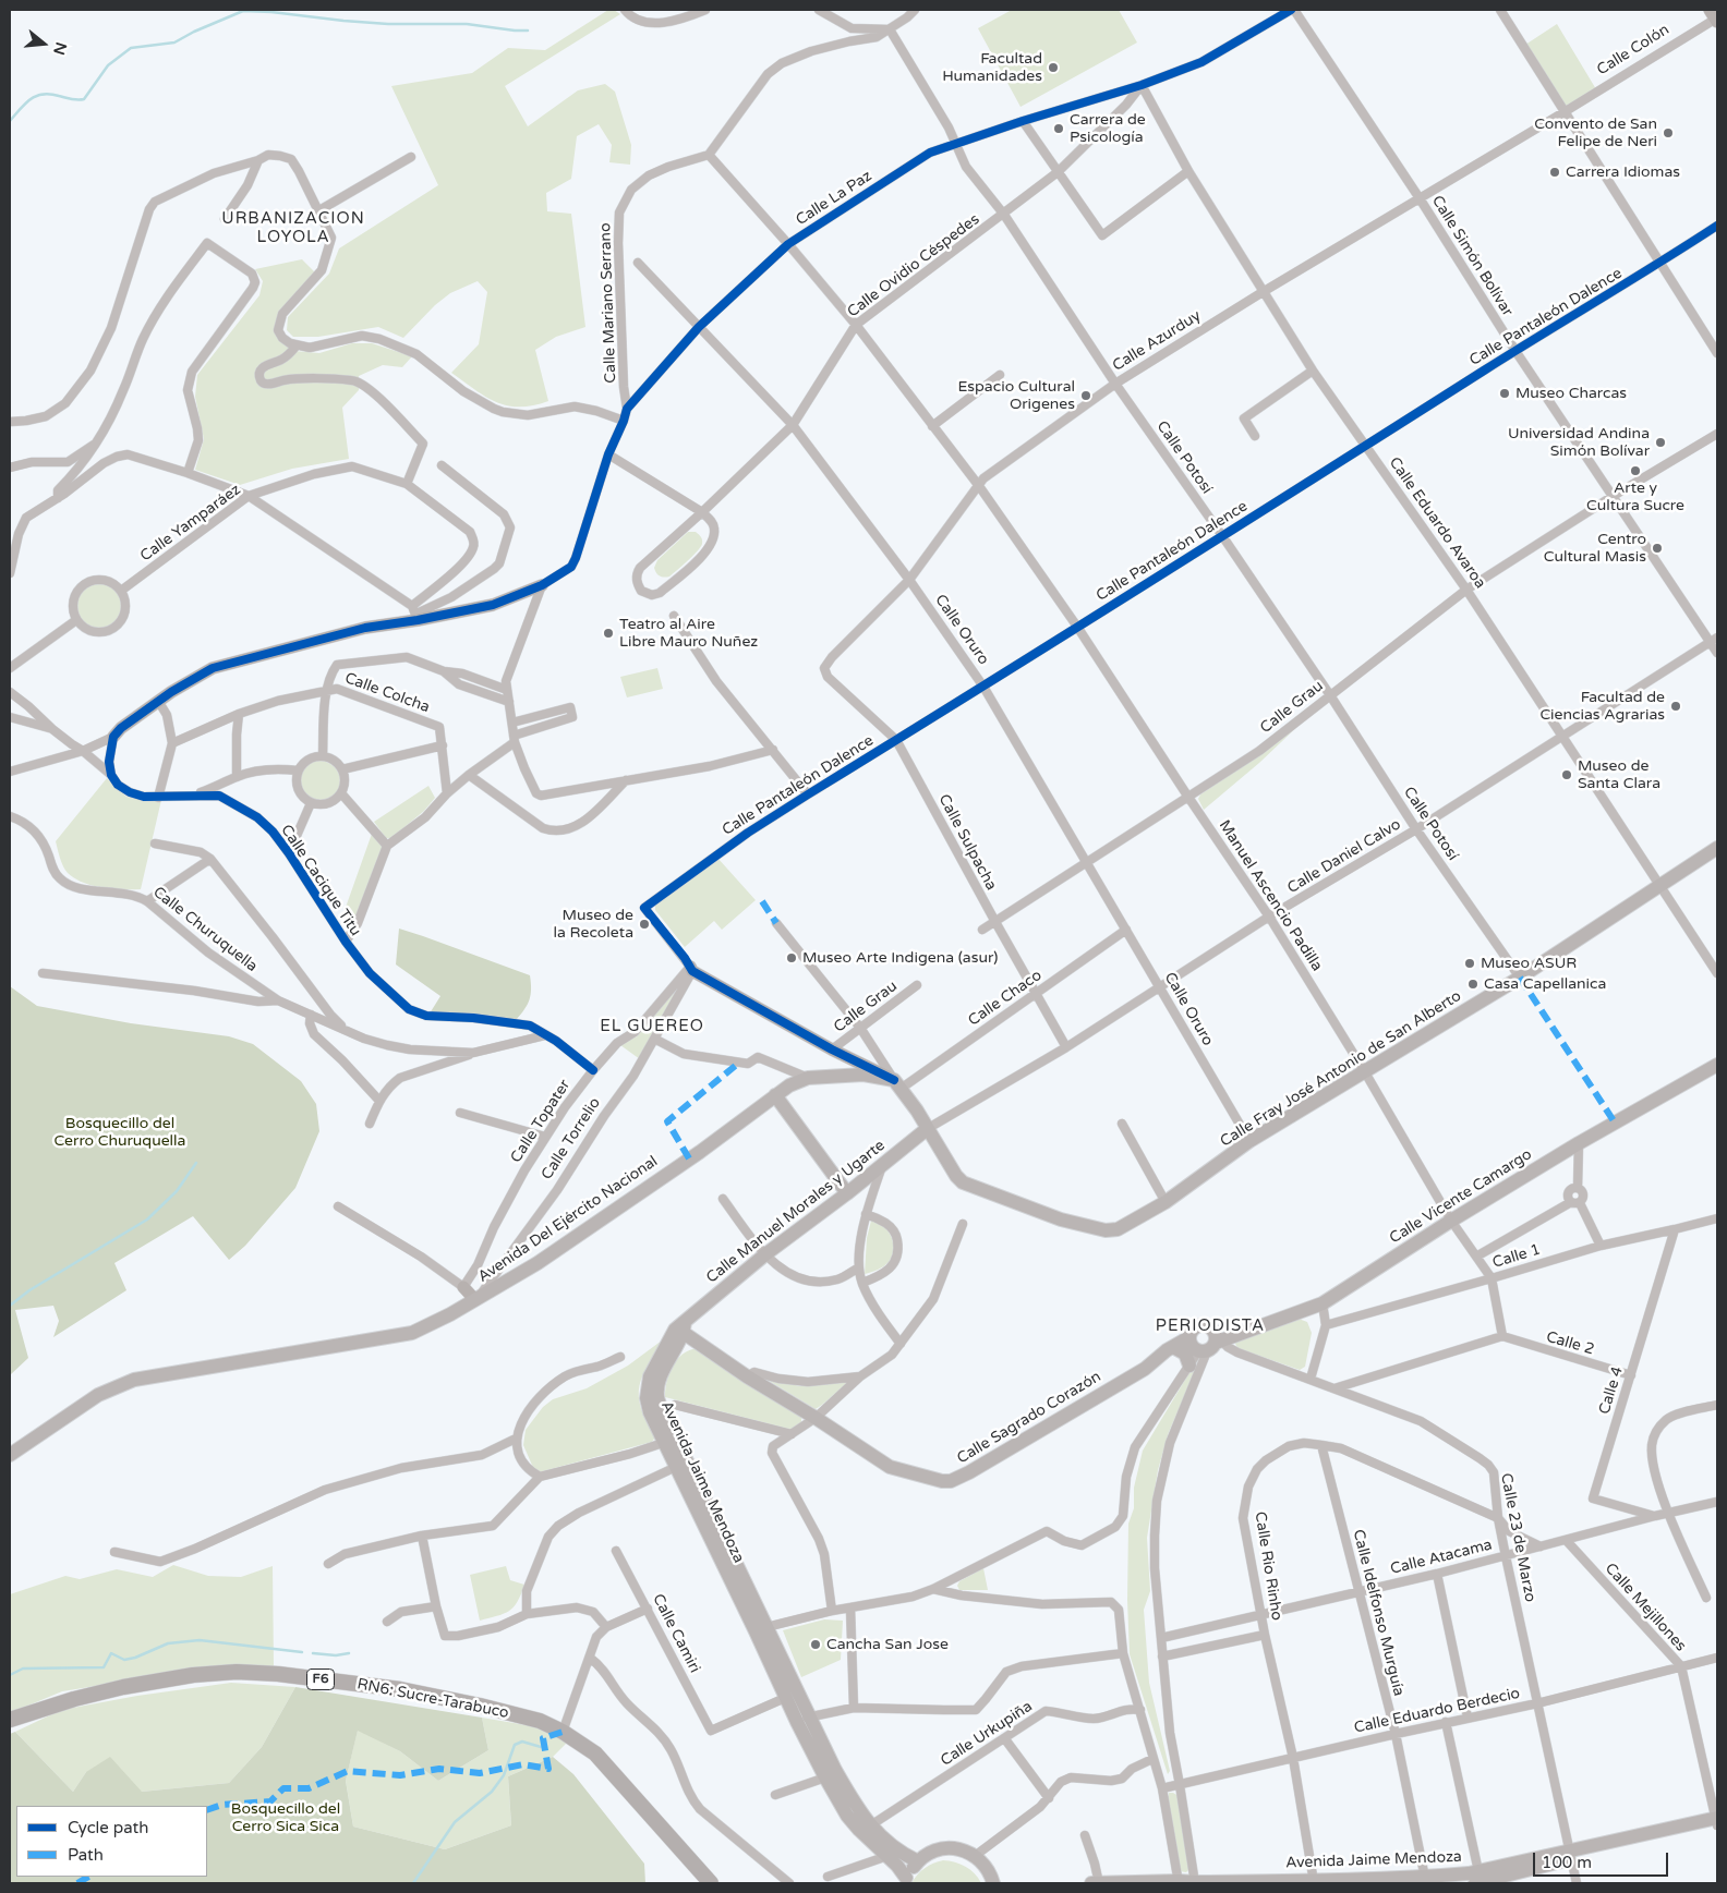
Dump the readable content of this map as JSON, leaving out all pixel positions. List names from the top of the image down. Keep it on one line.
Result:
{"streets":{"highway":["F6","RN6: Sucre-Tarabuco"],"main road":["Calle Fray José Antonio de San Alberto","Calle Vicente Camargo","Calle Manuel Morales y Ugarte","Avenida Del Ejército Nacional","Calle Sagrado Corazón","Avenida Jaime Mendoza"],"street":["Calle Colón","Calle La Paz","Calle Simón Bolívar","Calle Ovidio Céspedes","Calle Mariano Serrano","Calle Pantaleón Dalence","Calle Azurduy","Calle Potosí","Calle Yamparáez","Calle Eduardo Avaroa","Calle Oruro","Calle Colcha","Calle Grau","Calle Sulpacha","Calle Daniel Calvo","Calle Cacique Titu","Manuel Ascencio Padilla","Calle Churuquella","Calle Chaco","Calle Topater","Calle Torrelio","Calle 1","Calle 2","Calle 4","Calle 23 de Marzo","Calle Atacama","Calle Rio Rinho","Calle Mejillones","Calle Idelfonso Murguía","Calle Camiri","Calle Eduardo Berdecio","Calle Urkupiña"]},"crossings":[["Calle Colón","Calle Azurduy"],["Calle La Paz","Calle Simón Bolívar"],["Calle La Paz","Calle Ovidio Céspedes"],["Calle La Paz","Calle Mariano Serrano"],["Calle La Paz","Calle Potosí"],["Calle La Paz","Calle Eduardo Avaroa"],["Calle La Paz","Calle Oruro"],["Calle La Paz","Manuel Ascencio Padilla"],["Calle Simón Bolívar","Calle Pantaleón Dalence"],["Calle Simón Bolívar","Calle Azurduy"],["Calle Simón Bolívar","Calle Grau"],["Calle Simón Bolívar","Calle Daniel Calvo"],["Calle Ovidio Céspedes","Calle Potosí"],["Calle Ovidio Céspedes","Calle Eduardo Avaroa"],["Calle Ovidio Céspedes","Calle Oruro"],["Calle Ovidio Céspedes","Manuel Ascencio Padilla"],["Calle Pantaleón Dalence","Calle Potosí"],["Calle Pantaleón Dalence","Calle Eduardo Avaroa"],["Calle Pantaleón Dalence","Calle Oruro"],["Calle Pantaleón Dalence","Calle Sulpacha"],["Calle Pantaleón Dalence","Manuel Ascencio Padilla"],["Calle Pantaleón Dalence","Calle Topater"],["Calle Pantaleón Dalence","Calle Torrelio"],["Calle Azurduy","Calle Potosí"],["Calle Azurduy","Calle Eduardo Avaroa"],["Calle Azurduy","Calle Oruro"],["Calle Azurduy","Calle Sulpacha"],["Calle Azurduy","Manuel Ascencio Padilla"],["Calle Potosí","Calle Grau"],["Calle Potosí","Calle Daniel Calvo"],["Calle Potosí","Calle Fray José Antonio de San Alberto"],["Calle Eduardo Avaroa","Calle Grau"],["Calle Eduardo Avaroa","Calle Daniel Calvo"],["Calle Eduardo Avaroa","Calle Fray José Antonio de San Alberto"],["Calle Oruro","Calle Grau"],["Calle Oruro","Calle Daniel Calvo"],["Calle Oruro","Calle Chaco"],["Calle Oruro","Calle Fray José Antonio de San Alberto"],["Calle Grau","Calle Sulpacha"],["Calle Grau","Manuel Ascencio Padilla"],["Calle Sulpacha","Calle Daniel Calvo"],["Calle Sulpacha","Calle Chaco"],["Calle Daniel Calvo","Manuel Ascencio Padilla"],["Calle Daniel Calvo","Calle Fray José Antonio de San Alberto"],["Calle Daniel Calvo","Calle Manuel Morales y Ugarte"],["Calle Cacique Titu","Calle Topater"],["Manuel Ascencio Padilla","Calle Fray José Antonio de San Alberto"],["Manuel Ascencio Padilla","Calle Vicente Camargo"],["Manuel Ascencio Padilla","Calle 1"],["Manuel Ascencio Padilla","Calle 2"],["Calle Chaco","Avenida Del Ejército Nacional"],["Calle Fray José Antonio de San Alberto","Calle Manuel Morales y Ugarte"],["Calle Topater","Calle Torrelio"],["Calle Torrelio","Avenida Del Ejército Nacional"],["Calle Vicente Camargo","Calle Sagrado Corazón"],["Calle Vicente Camargo","Calle 23 de Marzo"],["Calle Manuel Morales y Ugarte","Calle Sagrado Corazón"],["Calle Manuel Morales y Ugarte","Avenida Jaime Mendoza"],["Calle 1","Calle 4"],["Calle 2","Calle 4"],["Calle Sagrado Corazón","Avenida Jaime Mendoza"],["Calle Sagrado Corazón","Calle 23 de Marzo"],["Avenida Jaime Mendoza","Calle 23 de Marzo"],["Avenida Jaime Mendoza","Calle Rio Rinho"],["Avenida Jaime Mendoza","Calle Mejillones"],["Avenida Jaime Mendoza","Calle Idelfonso Murguía"],["Avenida Jaime Mendoza","Calle Camiri"],["Avenida Jaime Mendoza","Calle Urkupiña"],["Calle 23 de Marzo","Calle Atacama"],["Calle 23 de Marzo","Calle Rio Rinho"],["Calle 23 de Marzo","Calle Eduardo Berdecio"],["Calle Atacama","Calle Rio Rinho"],["Calle Atacama","Calle Idelfonso Murguía"],["Calle Rio Rinho","Calle Idelfonso Murguía"],["Calle Rio Rinho","Calle Eduardo Berdecio"],["Calle Mejillones","Calle Eduardo Berdecio"],["Calle Idelfonso Murguía","Calle Eduardo Berdecio"]],"districts":["URBANIZACION LOYOLA","EL GUEREO","PERIODISTA"],"parks":["Bosquecillo del Cerro Churuquella","Bosquecillo del Cerro Sica Sica"],"places":["Facultad Humanidades","Carrera de Psicología","Convento de San Felipe de Neri","Carrera Idiomas","Museo Charcas","Espacio Cultural Origenes","Universidad Andina Simón Bolívar","Arte y Cultura Sucre","Centro Cultural Masis","Teatro al Aire Libre Mauro Nuñez","Facultad de Ciencias Agrarias","Museo de Santa Clara","Museo de la Recoleta","Museo Arte Indigena (asur)","Museo ASUR","Casa Capellanica","Cancha San Jose"],"legend":["Cycle path","Path"],"scale_bar":"100 m","north":"right"}
